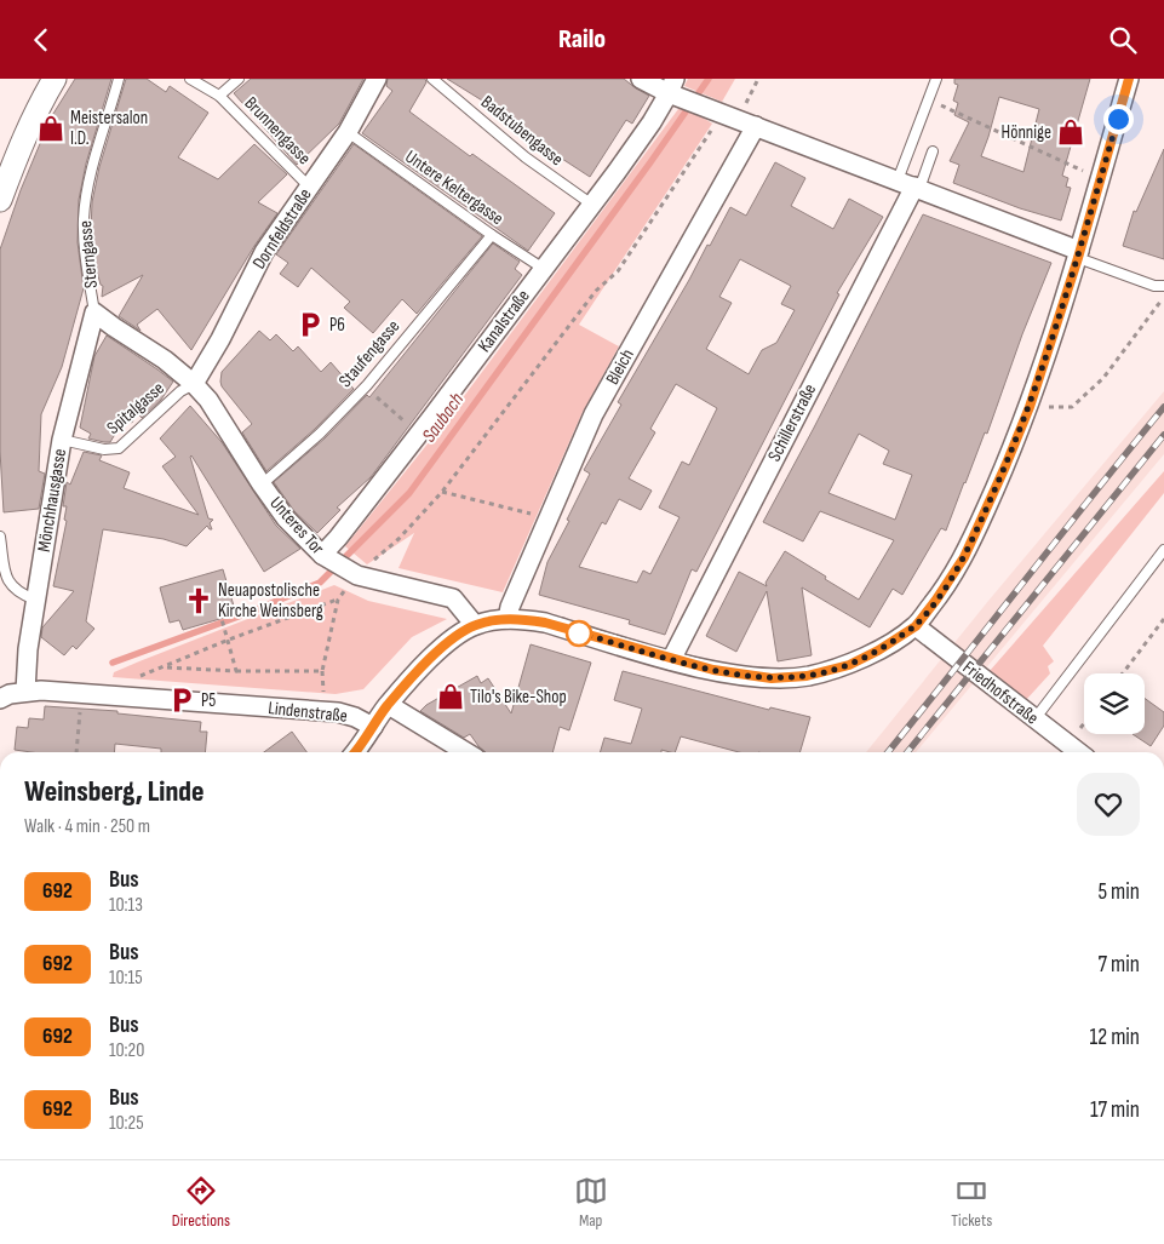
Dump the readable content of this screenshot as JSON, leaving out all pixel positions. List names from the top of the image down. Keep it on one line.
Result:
{"streets":{"street":["Dornfeldstraße","Sterngasse","Kanalstraße","Bleich","Schillerstraße","Mönchhausgasse","Unteres Tor","Friedhofstraße","Lindenstraße"],"lane":["Brunnengasse","Badstubengasse","Untere Keltergasse","Staufengasse","Spitalgasse"]},"crossings":[["Brunnengasse","Dornfeldstraße"],["Badstubengasse","Kanalstraße"],["Untere Keltergasse","Dornfeldstraße"],["Untere Keltergasse","Kanalstraße"],["Untere Keltergasse","Staufengasse"],["Dornfeldstraße","Sterngasse"],["Dornfeldstraße","Spitalgasse"],["Dornfeldstraße","Unteres Tor"],["Sterngasse","Spitalgasse"],["Sterngasse","Mönchhausgasse"],["Sterngasse","Unteres Tor"],["Kanalstraße","Unteres Tor"],["Staufengasse","Unteres Tor"],["Bleich","Lindenstraße"],["Spitalgasse","Mönchhausgasse"],["Spitalgasse","Unteres Tor"],["Schillerstraße","Lindenstraße"],["Mönchhausgasse","Lindenstraße"],["Unteres Tor","Lindenstraße"],["Friedhofstraße","Lindenstraße"]],"water":["Saubach"],"places":{"shop":["Meistersalon I.D.","Hönnige","Tilo's Bike-Shop"],"parking":["P6","P5"],"church":["Neuapostolische Kirche Weinsberg"]},"lines":["bus line 692"],"page":{"header":"Railo","heading":["Weinsberg, Linde","Walk · 4 min · 250 m"],"list":[{"mark":"692","name":"Bus","note":"10:13","value":"5 min"},{"mark":"692","name":"Bus","note":"10:15","value":"7 min"},{"mark":"692","name":"Bus","note":"10:20","value":"12 min"},{"mark":"692","name":"Bus","note":"10:25","value":"17 min"}],"tabs":["Directions","Map","Tickets"]}}
